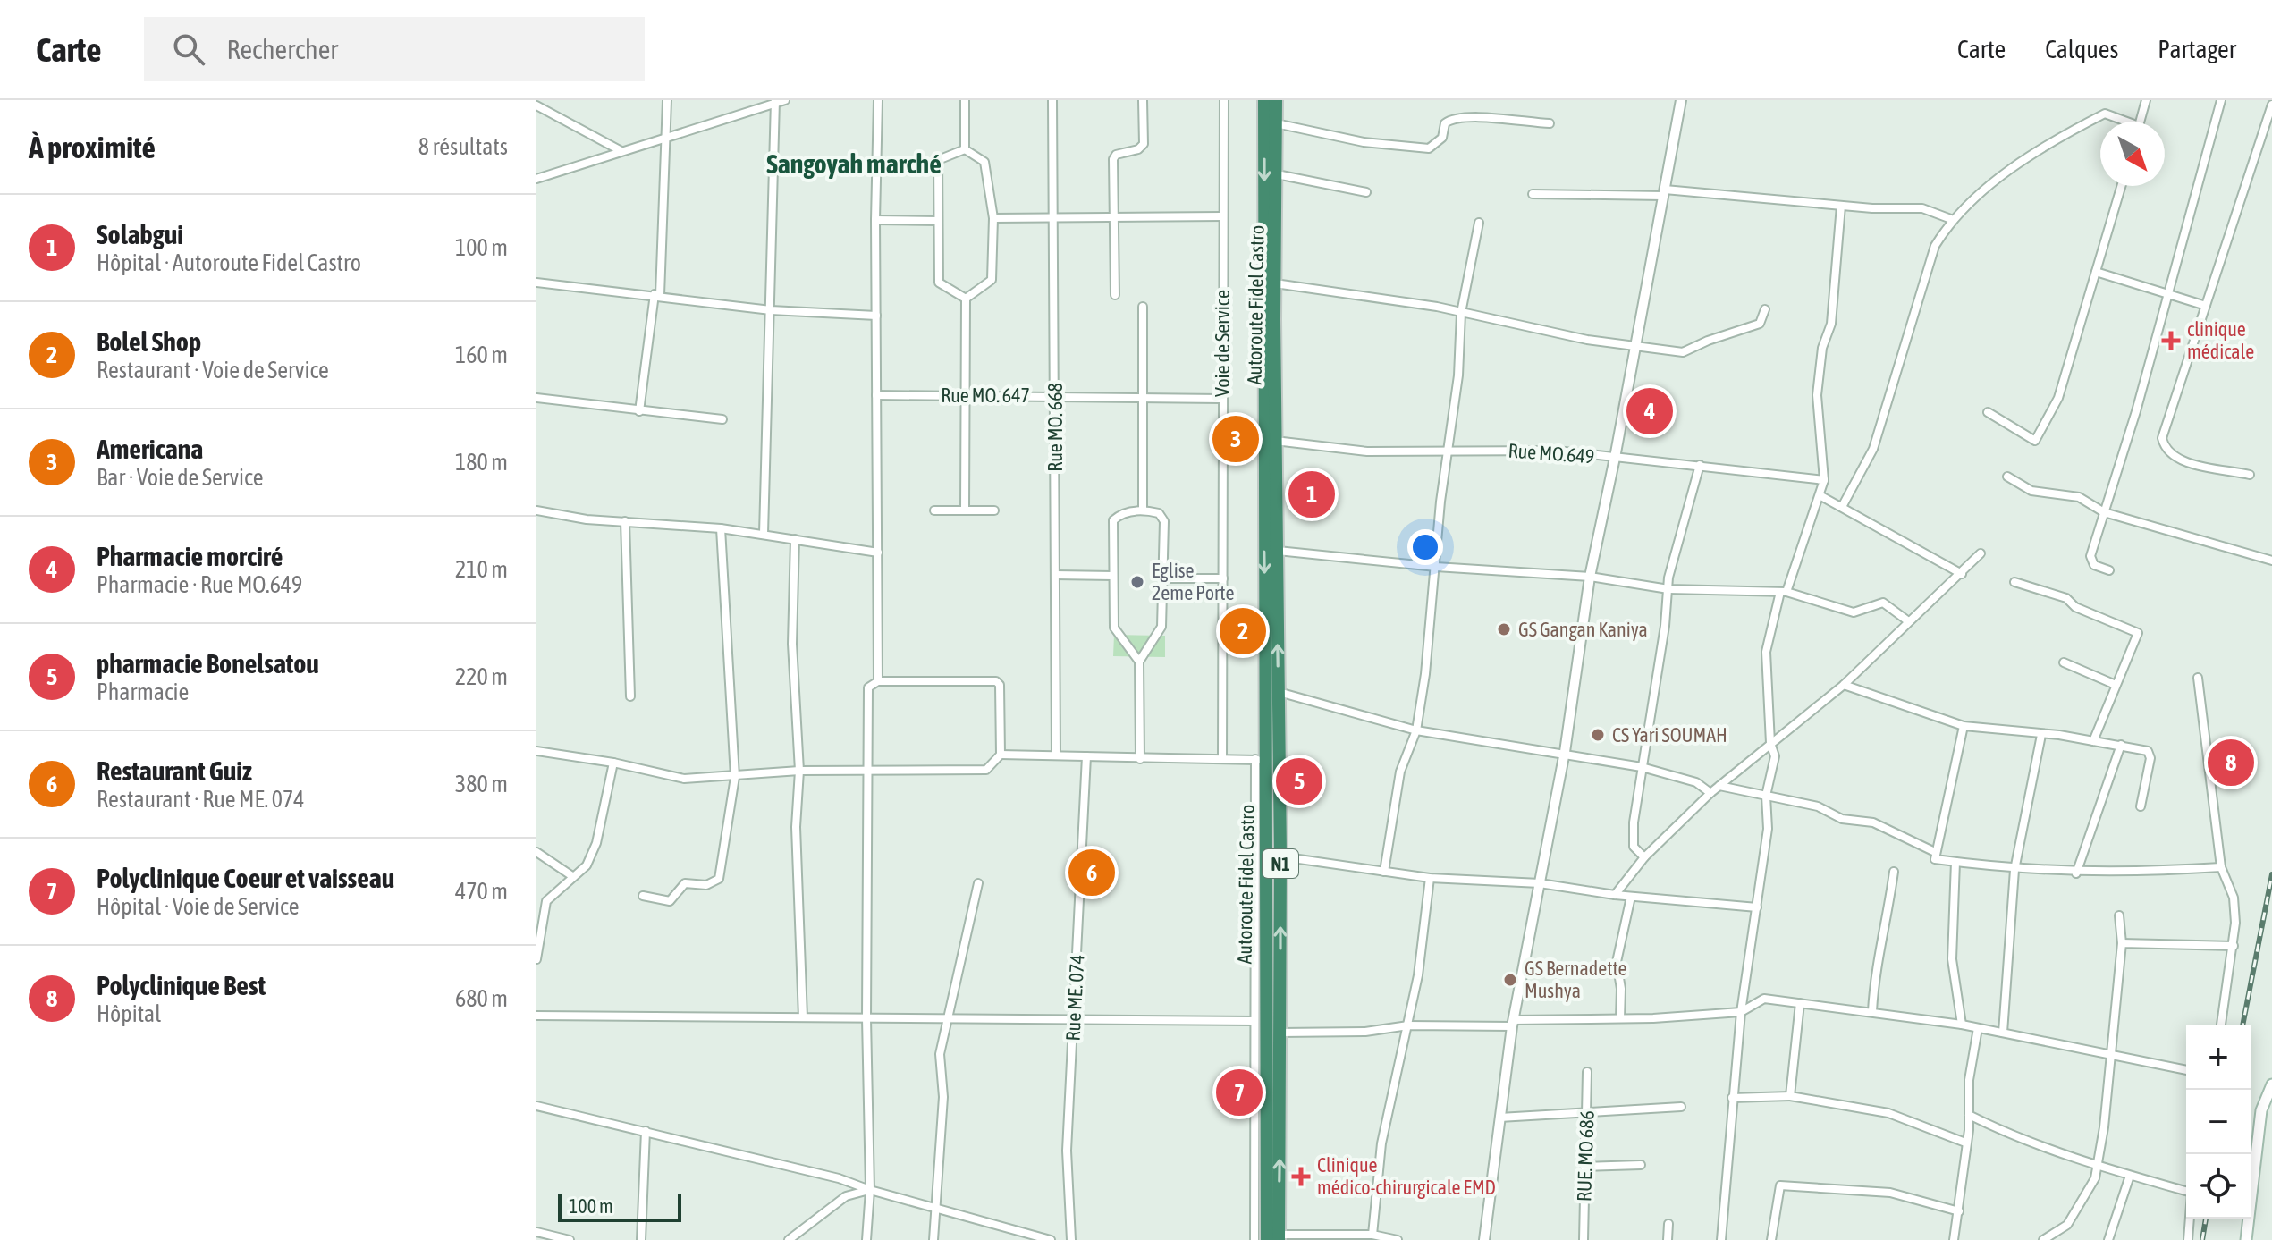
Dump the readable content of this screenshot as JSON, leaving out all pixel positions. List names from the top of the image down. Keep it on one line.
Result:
{"streets":{"highway":["Autoroute Fidel Castro","N1"],"street":["Voie de Service","Rue MO. 647","Rue MO. 668","Rue MO.649","Rue ME. 074","RUE. MO 686"]},"crossings":[["Autoroute Fidel Castro","Rue MO.649"],["Voie de Service","Rue MO. 647"],["Rue MO. 647","Rue MO. 668"]],"districts":["Sangoyah marché"],"places":{"health":["clinique médicale","Clinique médico-chirurgicale EMD"],"other":["Eglise 2eme Porte","GS Gangan Kaniya","CS Yari SOUMAH","GS Bernadette Mushya"]},"scale_bar":"100 m","north":"bottom right","page":{"header":"Carte","search":"Rechercher","nav":["Carte","Calques","Partager"],"heading":["À proximité","8 résultats"],"list":[{"mark":"1","name":"Solabgui","note":"Hôpital · Autoroute Fidel Castro","value":"100 m"},{"mark":"2","name":"Bolel Shop","note":"Restaurant · Voie de Service","value":"160 m"},{"mark":"3","name":"Americana","note":"Bar · Voie de Service","value":"180 m"},{"mark":"4","name":"Pharmacie morciré","note":"Pharmacie · Rue MO.649","value":"210 m"},{"mark":"5","name":"pharmacie Bonelsatou","note":"Pharmacie","value":"220 m"},{"mark":"6","name":"Restaurant Guiz","note":"Restaurant · Rue ME. 074","value":"380 m"},{"mark":"7","name":"Polyclinique Coeur et vaisseau","note":"Hôpital · Voie de Service","value":"470 m"},{"mark":"8","name":"Polyclinique Best","note":"Hôpital","value":"680 m"}],"pins":["4","3","1","2","8","5","6","7"],"map_buttons":["+","−"],"scale":"100 m"}}
